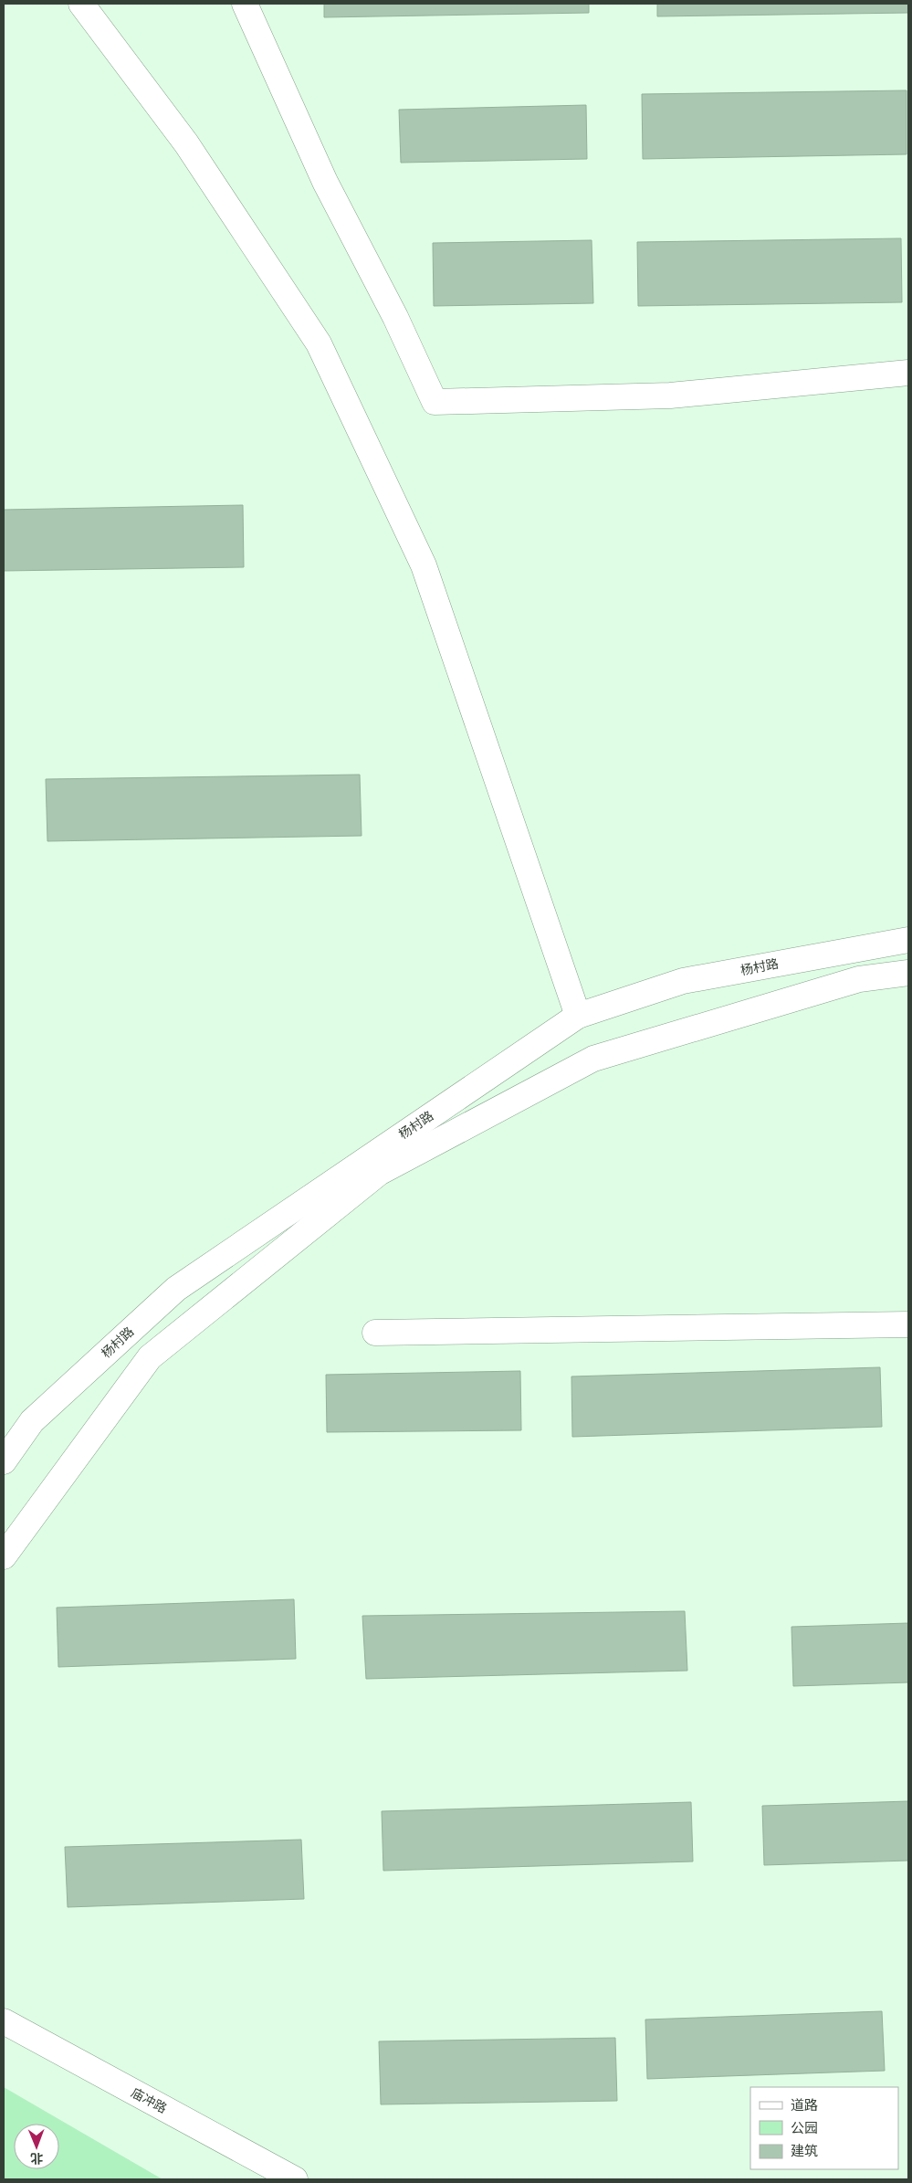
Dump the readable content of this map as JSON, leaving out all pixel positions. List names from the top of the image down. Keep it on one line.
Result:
{"streets":{"street":["杨村路","庙冲路"]},"legend":["道路","公园","建筑"],"north":"bottom"}
